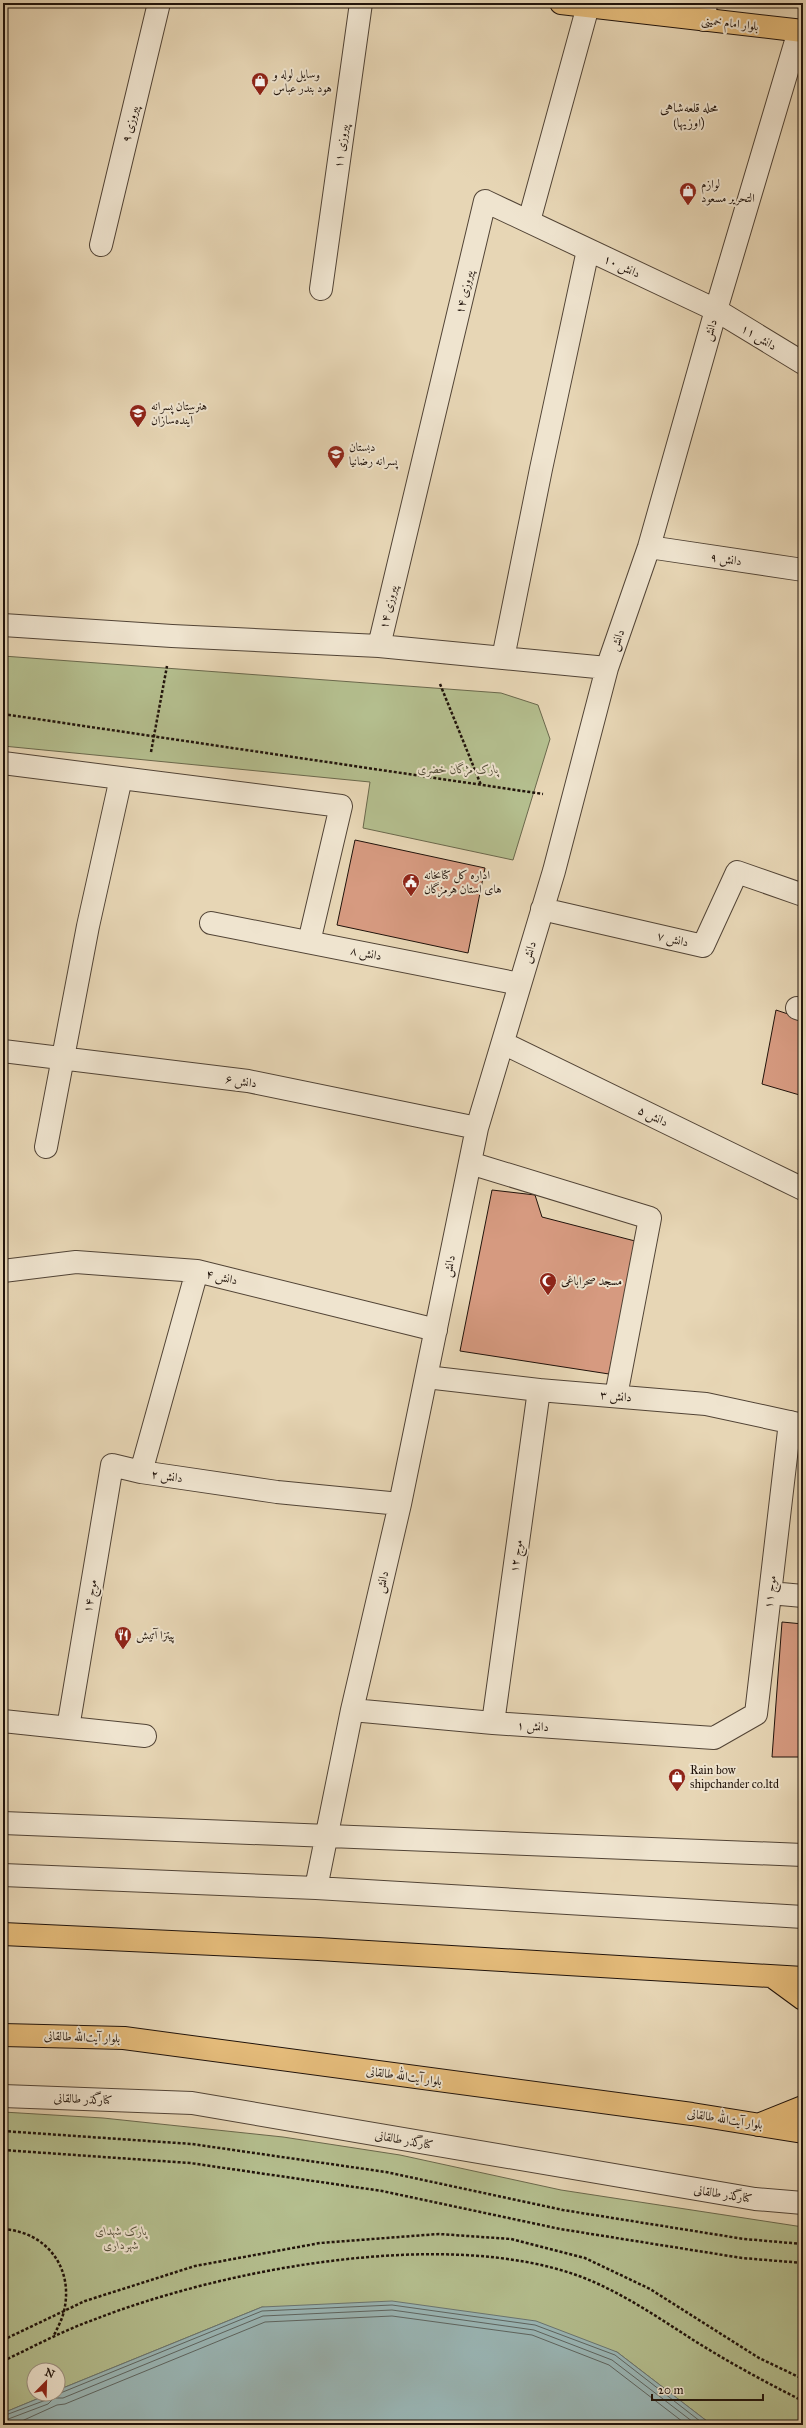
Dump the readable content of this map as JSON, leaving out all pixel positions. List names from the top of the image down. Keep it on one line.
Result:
{"streets":{"main road":["بلوار امام خمینی","بلوار آیت‌الله طالقانی"],"street":["پیروزی ۹","پیروزی ۱۱","دانش ۱۰","پیروزی ۱۴","دانش","دانش ۱۱","دانش ۹","دانش ۷","دانش ۸","دانش ۶","دانش ۵","دانش ۴","دانش ۳","دانش ۲","موج ۱۲","موج ۱۱","موج ۱۴","دانش ۱","کنارگذر طالقانی"]},"crossings":[["بلوار امام خمینی","دانش"],["دانش ۱۰","پیروزی ۱۴"],["دانش ۱۰","دانش"],["دانش ۱۰","دانش ۱۱"],["دانش","دانش ۱۱"],["دانش","دانش ۹"],["دانش","دانش ۷"],["دانش","دانش ۸"],["دانش","دانش ۶"],["دانش","دانش ۵"],["دانش","دانش ۴"],["دانش","دانش ۳"],["دانش","دانش ۲"],["دانش","دانش ۱"],["دانش ۴","دانش ۲"],["دانش ۳","موج ۱۲"],["دانش ۳","موج ۱۱"],["دانش ۲","موج ۱۴"],["موج ۱۲","دانش ۱"],["موج ۱۱","دانش ۱"]],"districts":["محله قلعه‌شاهی (اوزیها)"],"parks":["پارک مژگان خضری","پارک شهدای شهرداری"],"places":{"shop":["وسایل لوله و هود بندر عباس","لوازم التحریر مسعود","Rain bow shipchander co.ltd"],"school or university":["هنرستان پسرانه آینده‌سازان","دبستان پسرانه رضانیا"],"public building":["اداره کل کتابخانه های استان هرمزگان"],"mosque":["مسجد صحراباغی"],"restaurant":["پیتزا آتیش"]},"scale_bar":"20 m","north":"top right"}
